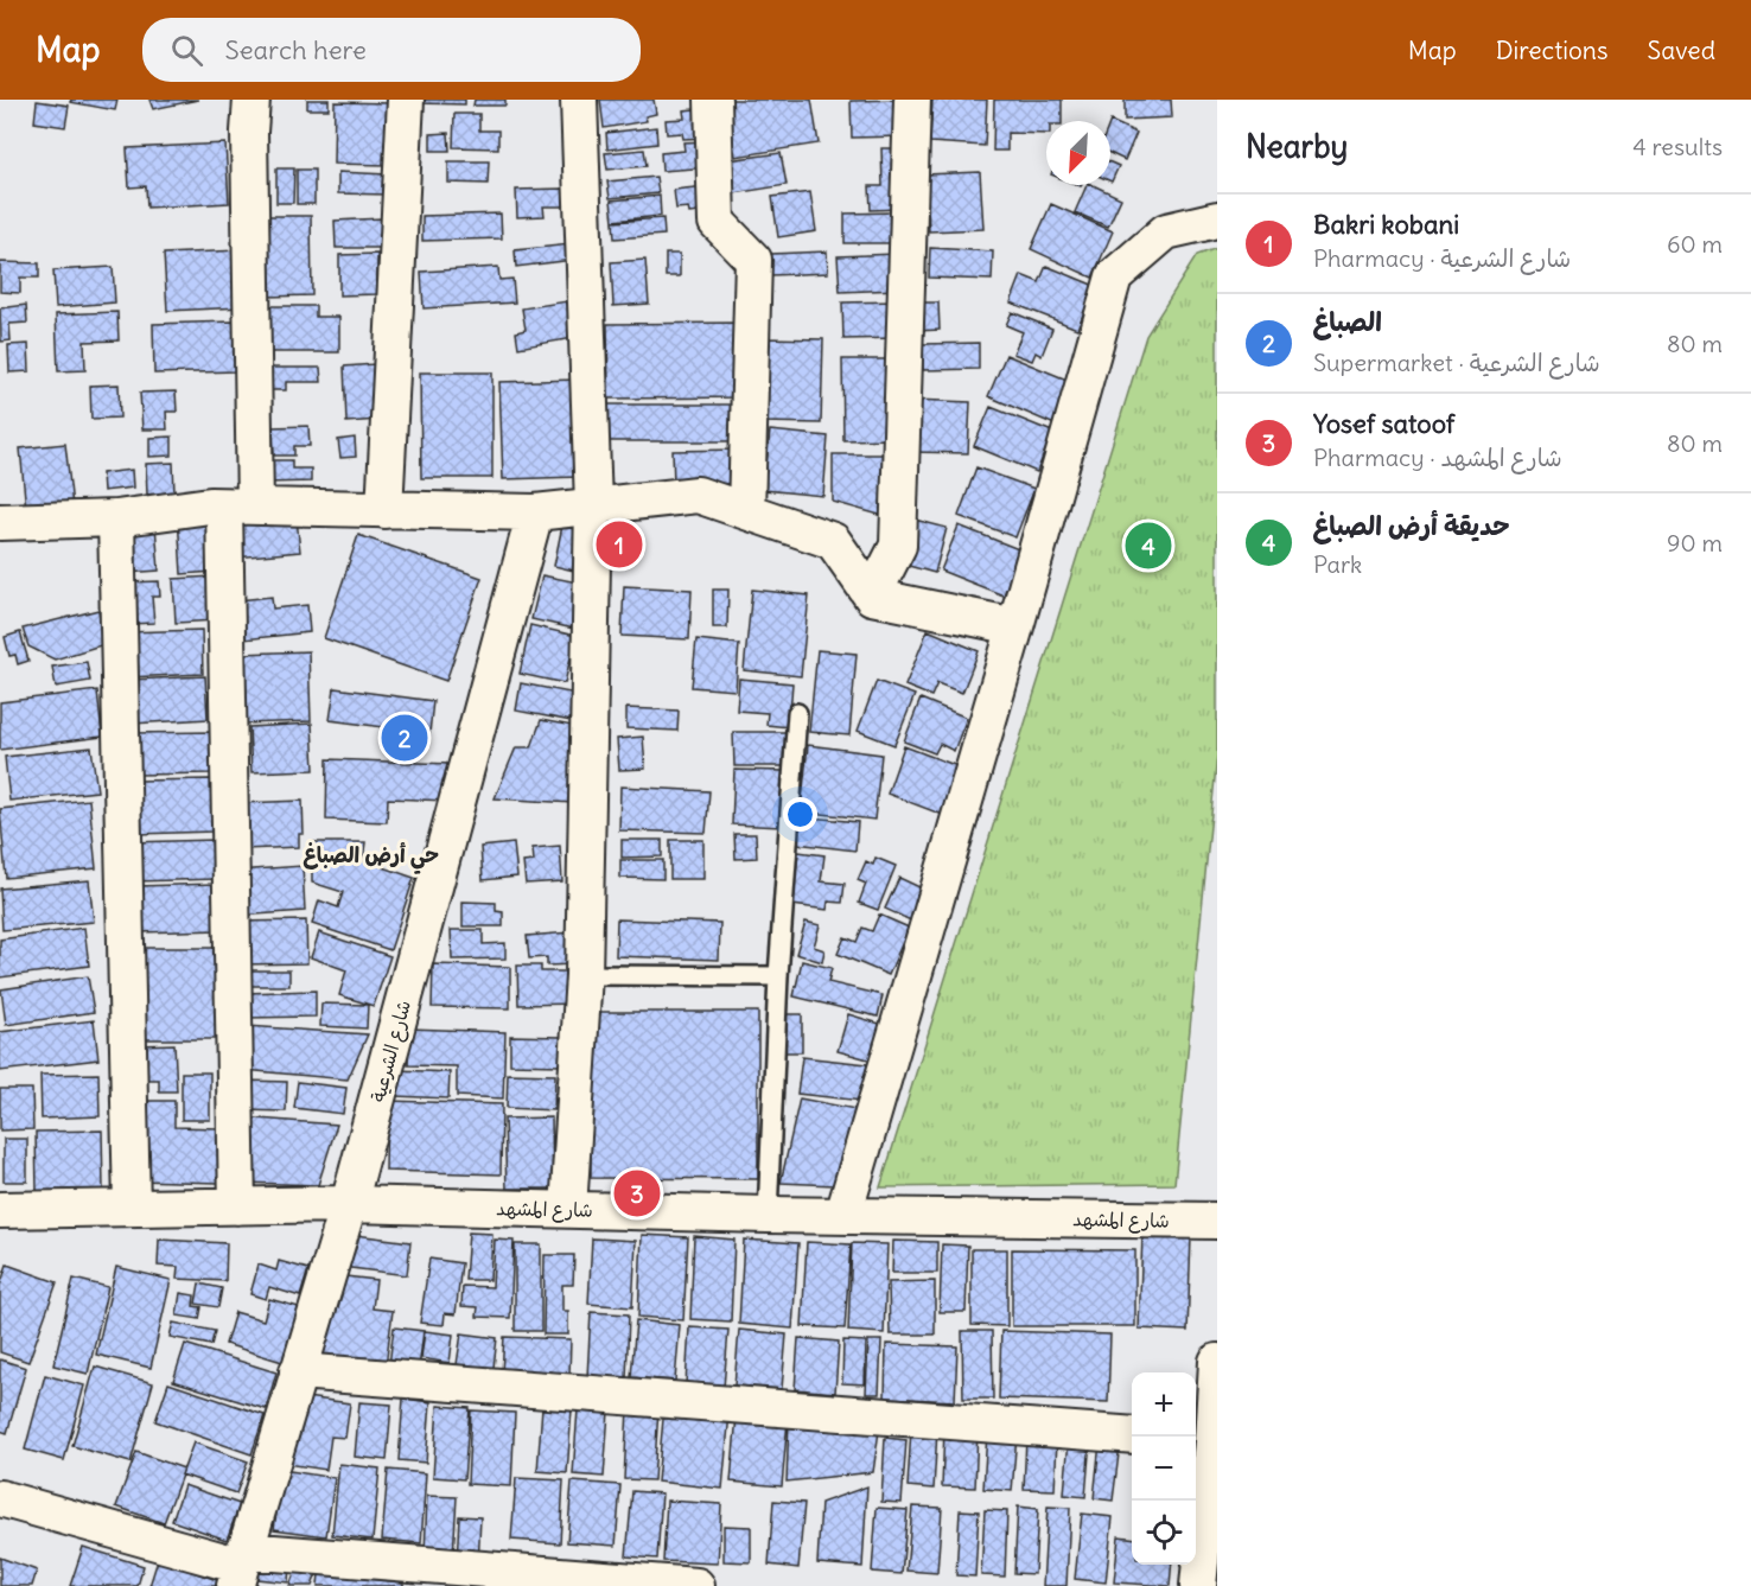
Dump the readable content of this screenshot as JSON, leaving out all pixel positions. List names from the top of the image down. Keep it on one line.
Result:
{"streets":{"street":["شارع الشرعية","شارع المشهد"]},"crossings":[["شارع الشرعية","شارع المشهد"]],"districts":["حي أرض الصباغ"],"north":"bottom left","page":{"header":"Map","search":"Search here","nav":["Map","Directions","Saved"],"heading":["Nearby","4 results"],"list":[{"mark":"1","name":"Bakri kobani","note":"Pharmacy · شارع الشرعية","value":"60 m"},{"mark":"2","name":"الصباغ","note":"Supermarket · شارع الشرعية","value":"80 m"},{"mark":"3","name":"Yosef satoof","note":"Pharmacy · شارع المشهد","value":"80 m"},{"mark":"4","name":"حديقة أرض الصباغ","note":"Park","value":"90 m"}],"pins":["1","4","2","3"],"map_buttons":["+","−"]}}
